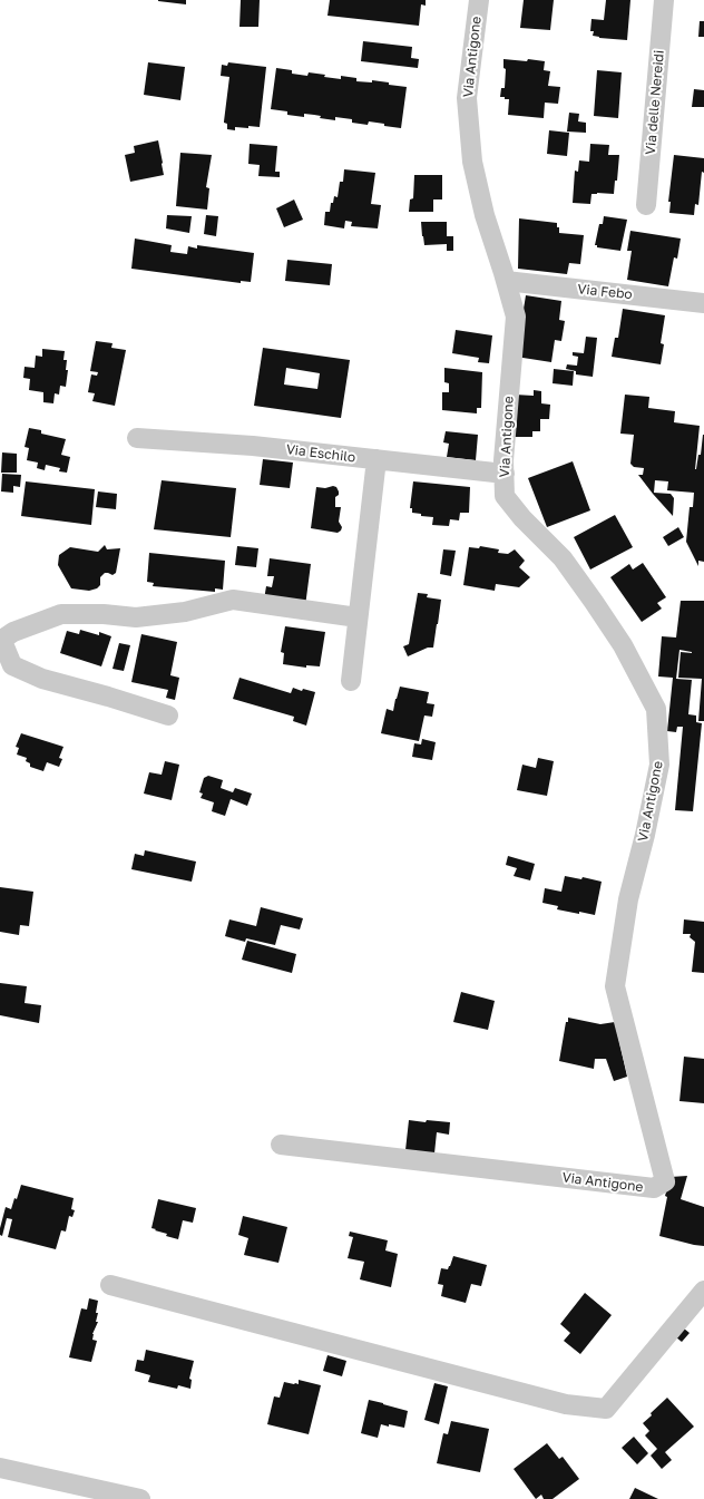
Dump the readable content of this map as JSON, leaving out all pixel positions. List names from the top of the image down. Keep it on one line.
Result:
{"streets":{"street":["Via Antigone","Via delle Nereidi","Via Febo","Via Eschilo"]},"crossings":[["Via Antigone","Via Febo"],["Via Antigone","Via Eschilo"]]}
